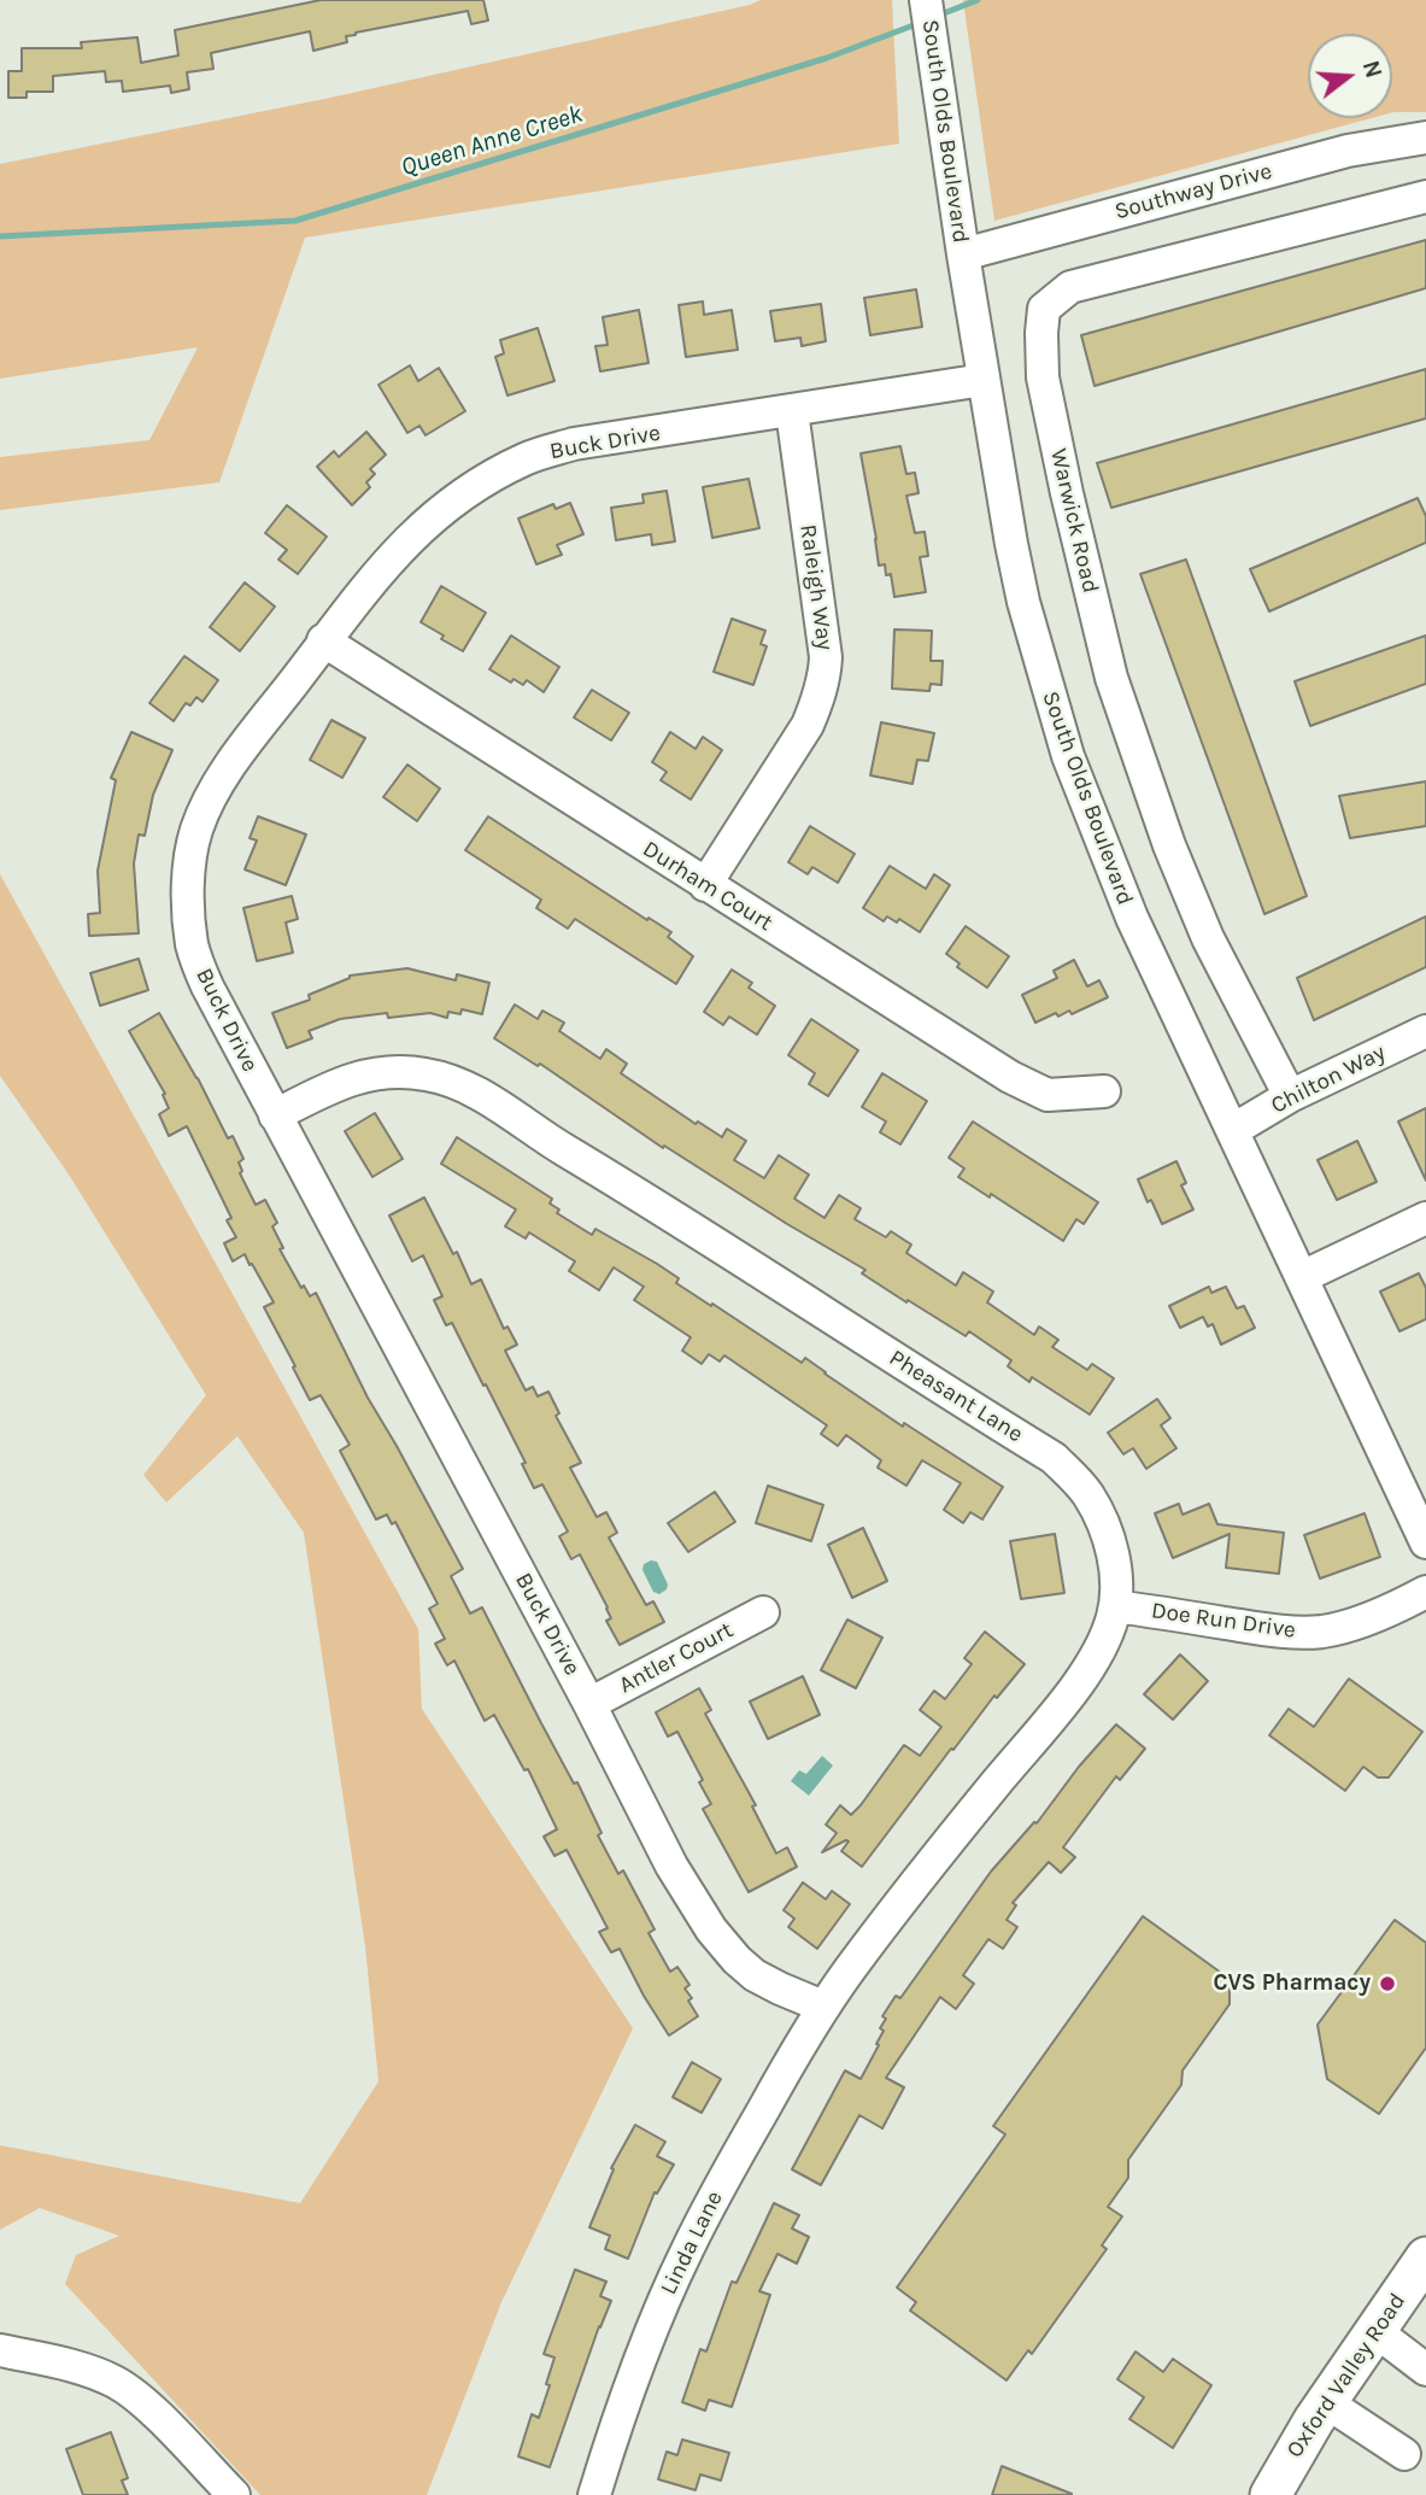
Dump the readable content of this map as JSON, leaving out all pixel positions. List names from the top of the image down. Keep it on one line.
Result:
{"streets":{"main road":["Oxford Valley Road"],"street":["South Olds Boulevard","Southway Drive","Buck Drive","Warwick Road","Raleigh Way","Durham Court","Chilton Way","Pheasant Lane","Doe Run Drive","Antler Court","Linda Lane"]},"crossings":[["South Olds Boulevard","Southway Drive"],["South Olds Boulevard","Buck Drive"],["South Olds Boulevard","Chilton Way"],["Buck Drive","Raleigh Way"],["Buck Drive","Durham Court"],["Buck Drive","Pheasant Lane"],["Buck Drive","Antler Court"],["Buck Drive","Linda Lane"],["Warwick Road","Chilton Way"],["Raleigh Way","Durham Court"],["Pheasant Lane","Doe Run Drive"],["Pheasant Lane","Linda Lane"]],"water":["Queen Anne Creek"],"places":["CVS Pharmacy"],"north":"right"}
